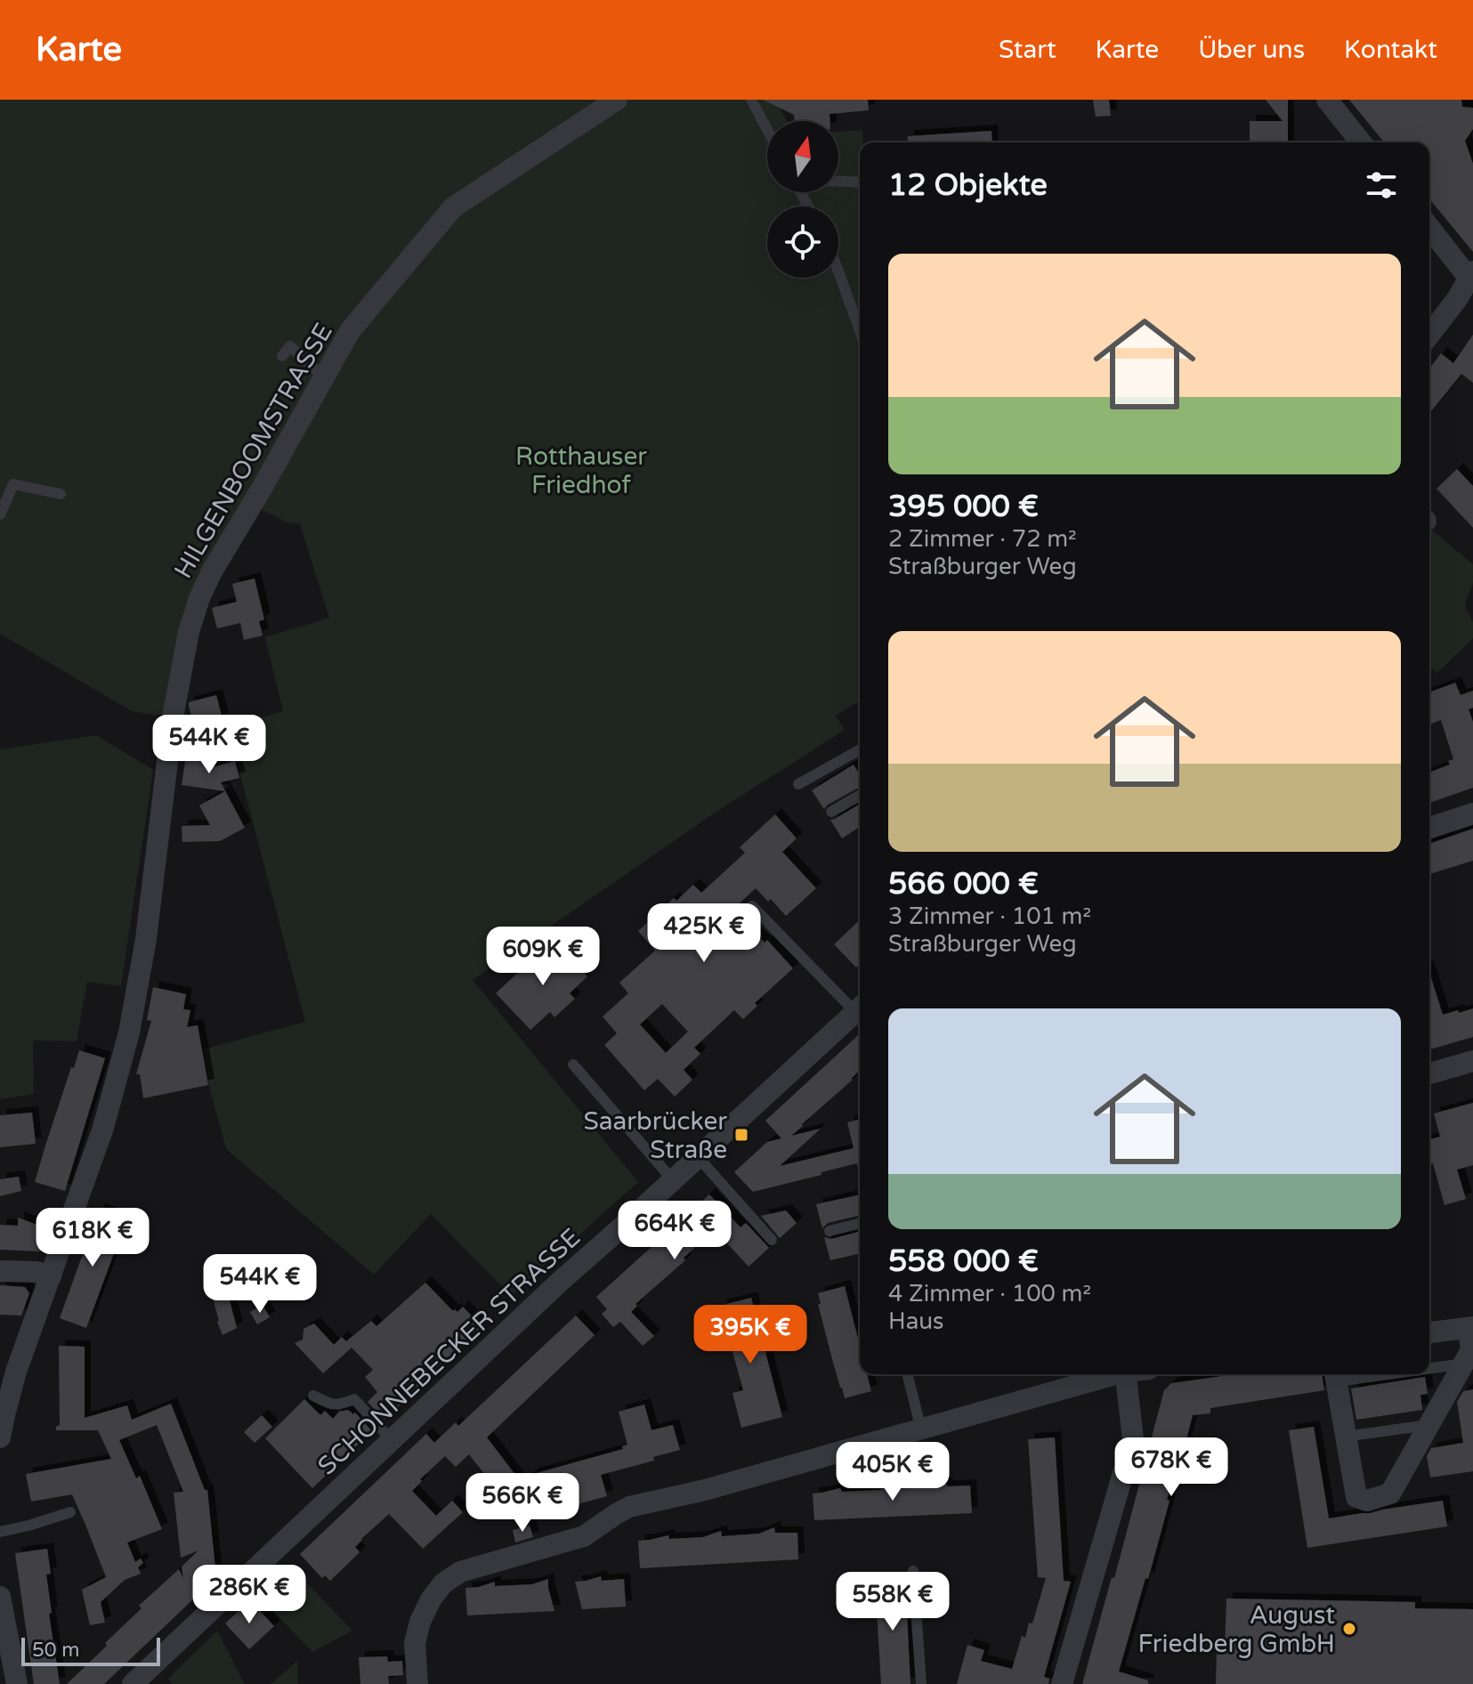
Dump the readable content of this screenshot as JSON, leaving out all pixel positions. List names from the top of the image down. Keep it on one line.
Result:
{"streets":{"street":["HILGENBOOMSTRASSE","SCHONNEBECKER STRASSE"]},"parks":["Rotthauser Friedhof"],"places":{"transit":["Saarbrücker Straße"],"other":["August Friedberg GmbH"]},"scale_bar":"50 m","north":"top","page":{"header":"Karte","nav":["Start","Karte","Über uns","Kontakt"],"heading":"12 Objekte","list":[{"name":"395 000 €","note":"2 Zimmer · 72 m² · Straßburger Weg"},{"name":"566 000 €","note":"3 Zimmer · 101 m² · Straßburger Weg"},{"name":"558 000 €","note":"4 Zimmer · 100 m² · Haus"}],"price":["544K €","425K €","609K €","664K €","618K €","544K €","395K €","678K €","405K €","566K €","286K €","558K €"],"scale":"50 m"}}
